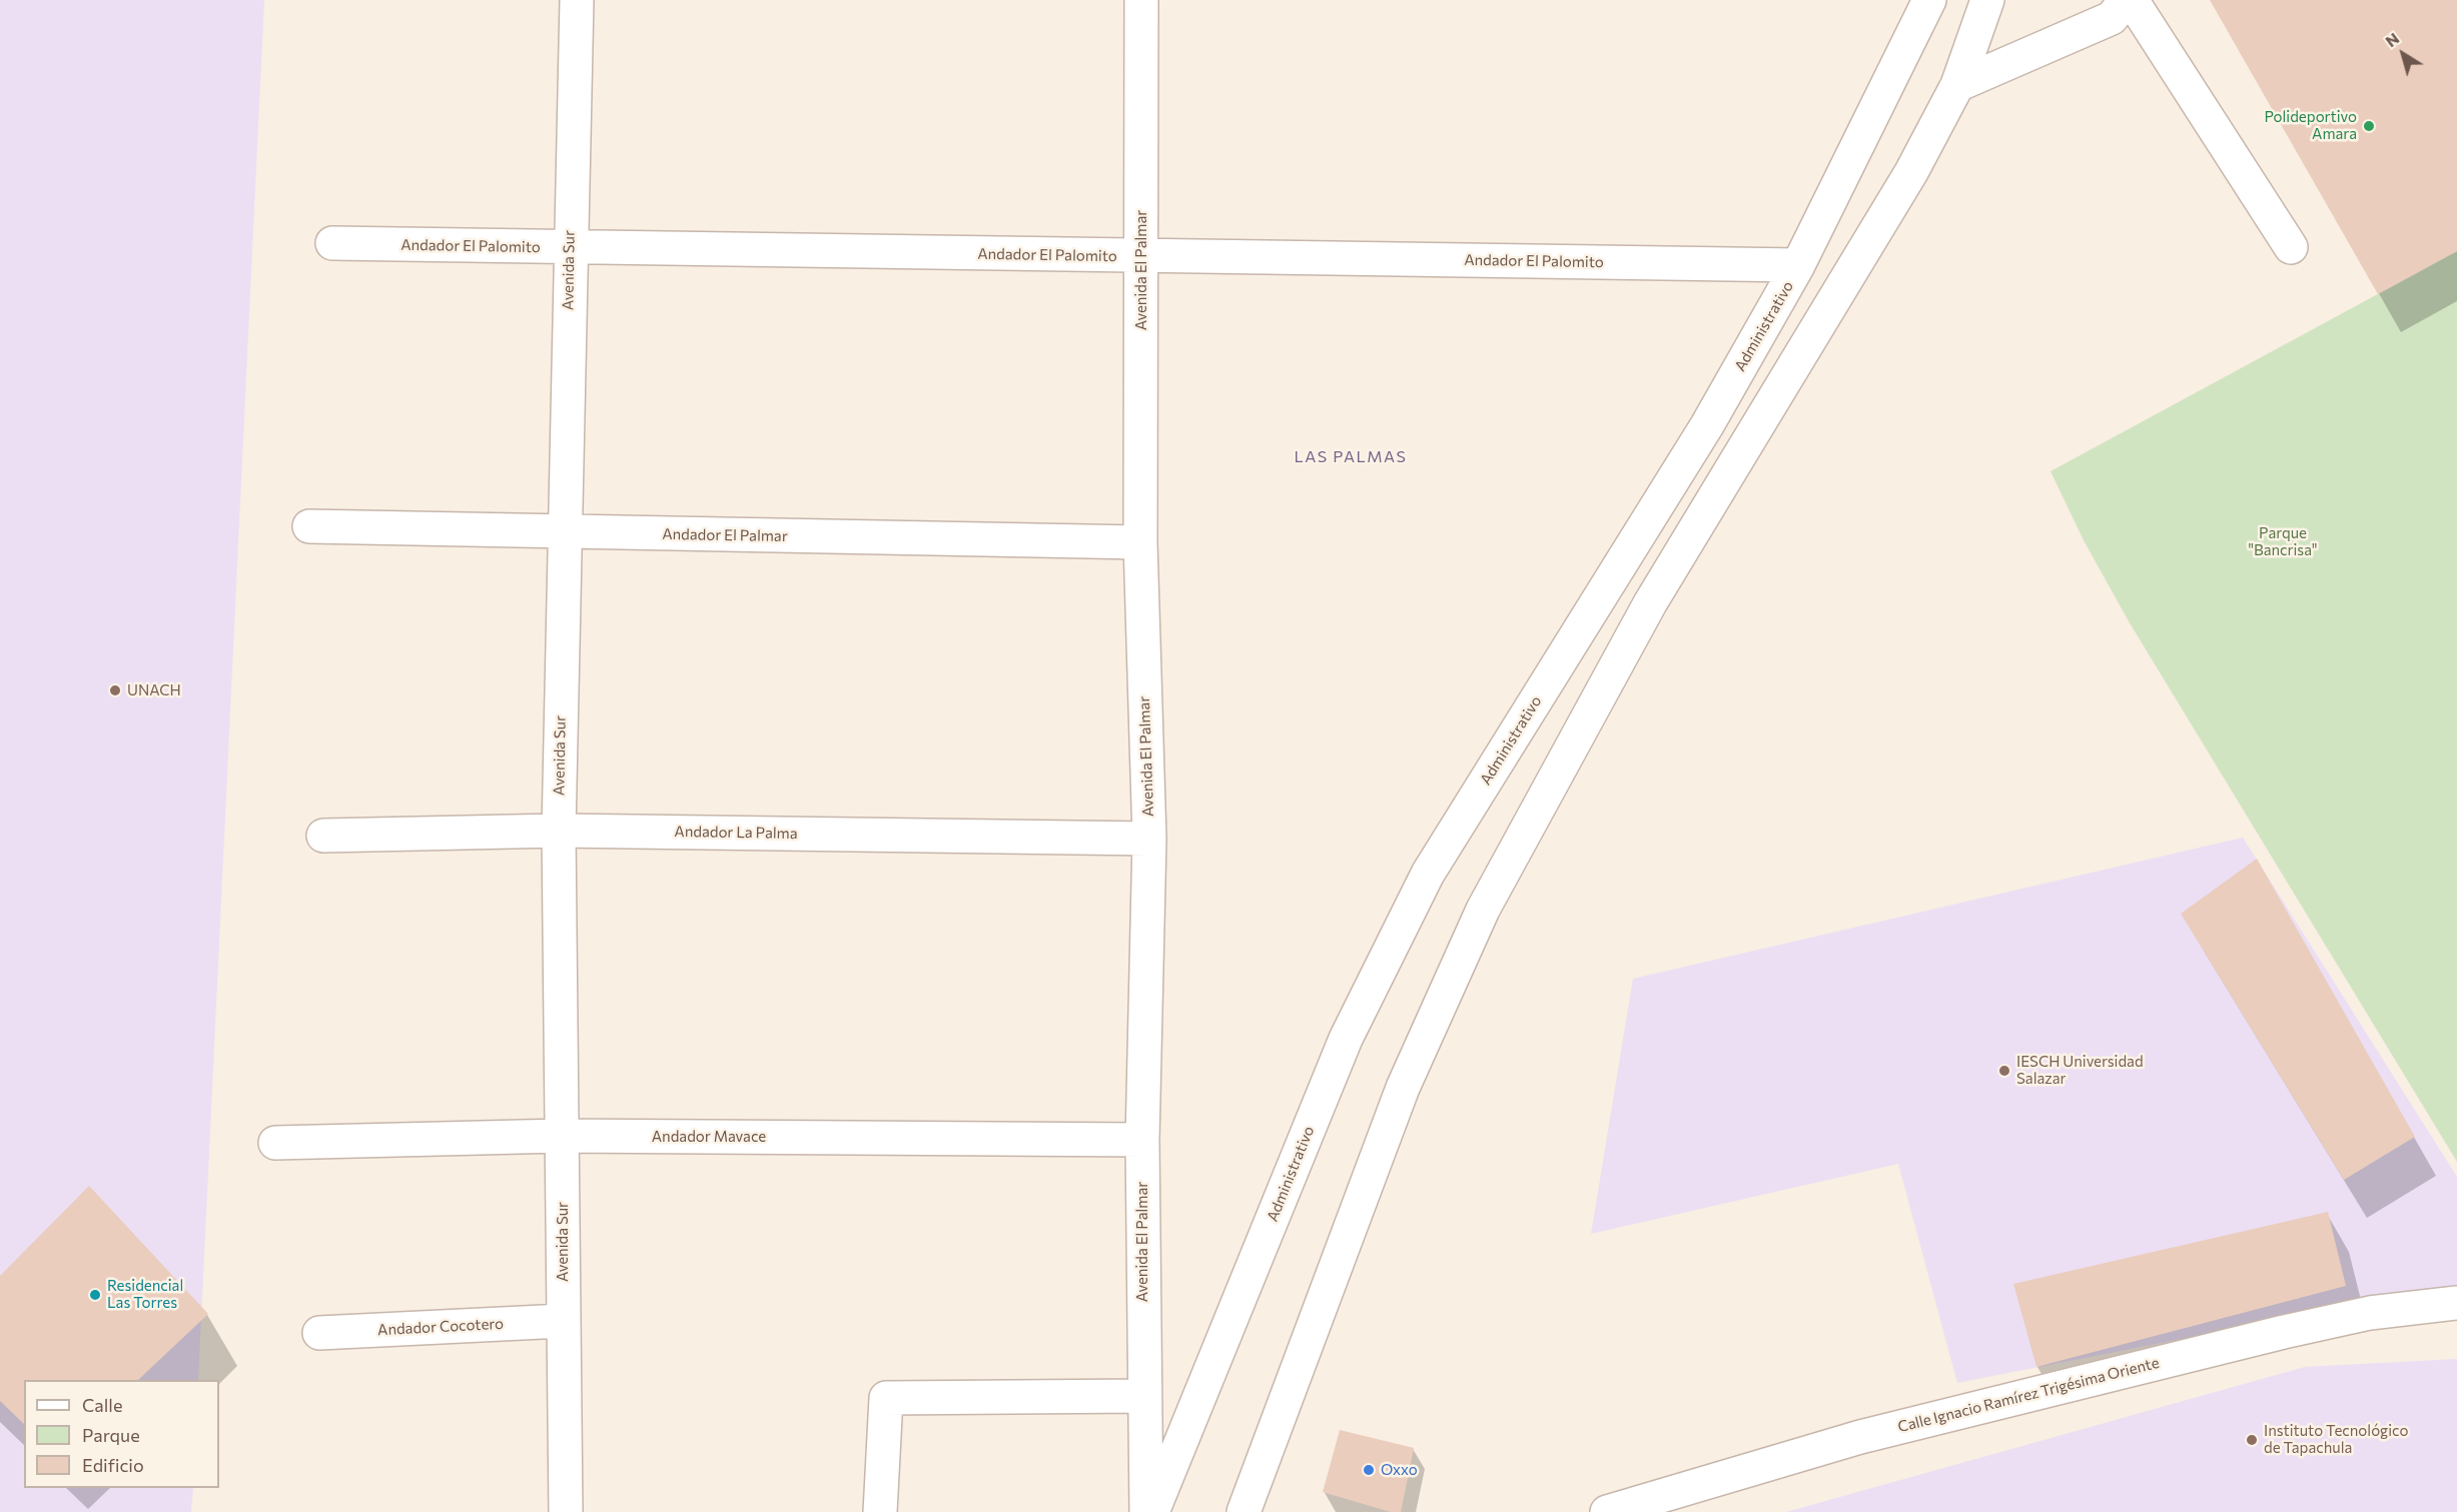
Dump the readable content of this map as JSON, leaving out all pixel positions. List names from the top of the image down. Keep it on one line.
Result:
{"streets":{"street":["Andador El Palomito","Avenida Sur","Avenida El Palmar","Administrativo","Andador El Palmar","Andador La Palma","Andador Mavace","Andador Cocotero","Calle Ignacio Ramírez Trigésima Oriente"]},"crossings":[["Andador El Palomito","Avenida Sur"],["Andador El Palomito","Avenida El Palmar"],["Andador El Palomito","Administrativo"],["Avenida Sur","Andador El Palmar"],["Avenida Sur","Andador La Palma"],["Avenida Sur","Andador Mavace"],["Avenida Sur","Andador Cocotero"],["Avenida El Palmar","Andador El Palmar"],["Avenida El Palmar","Andador La Palma"],["Avenida El Palmar","Andador Mavace"]],"districts":["LAS PALMAS"],"parks":["Parque \"Bancrisa\""],"places":["Polideportivo Amara","UNACH","IESCH Universidad Salazar","Residencial Las Torres","Instituto Tecnológico de Tapachula","Oxxo"],"legend":["Calle","Parque","Edificio"],"north":"top left"}
